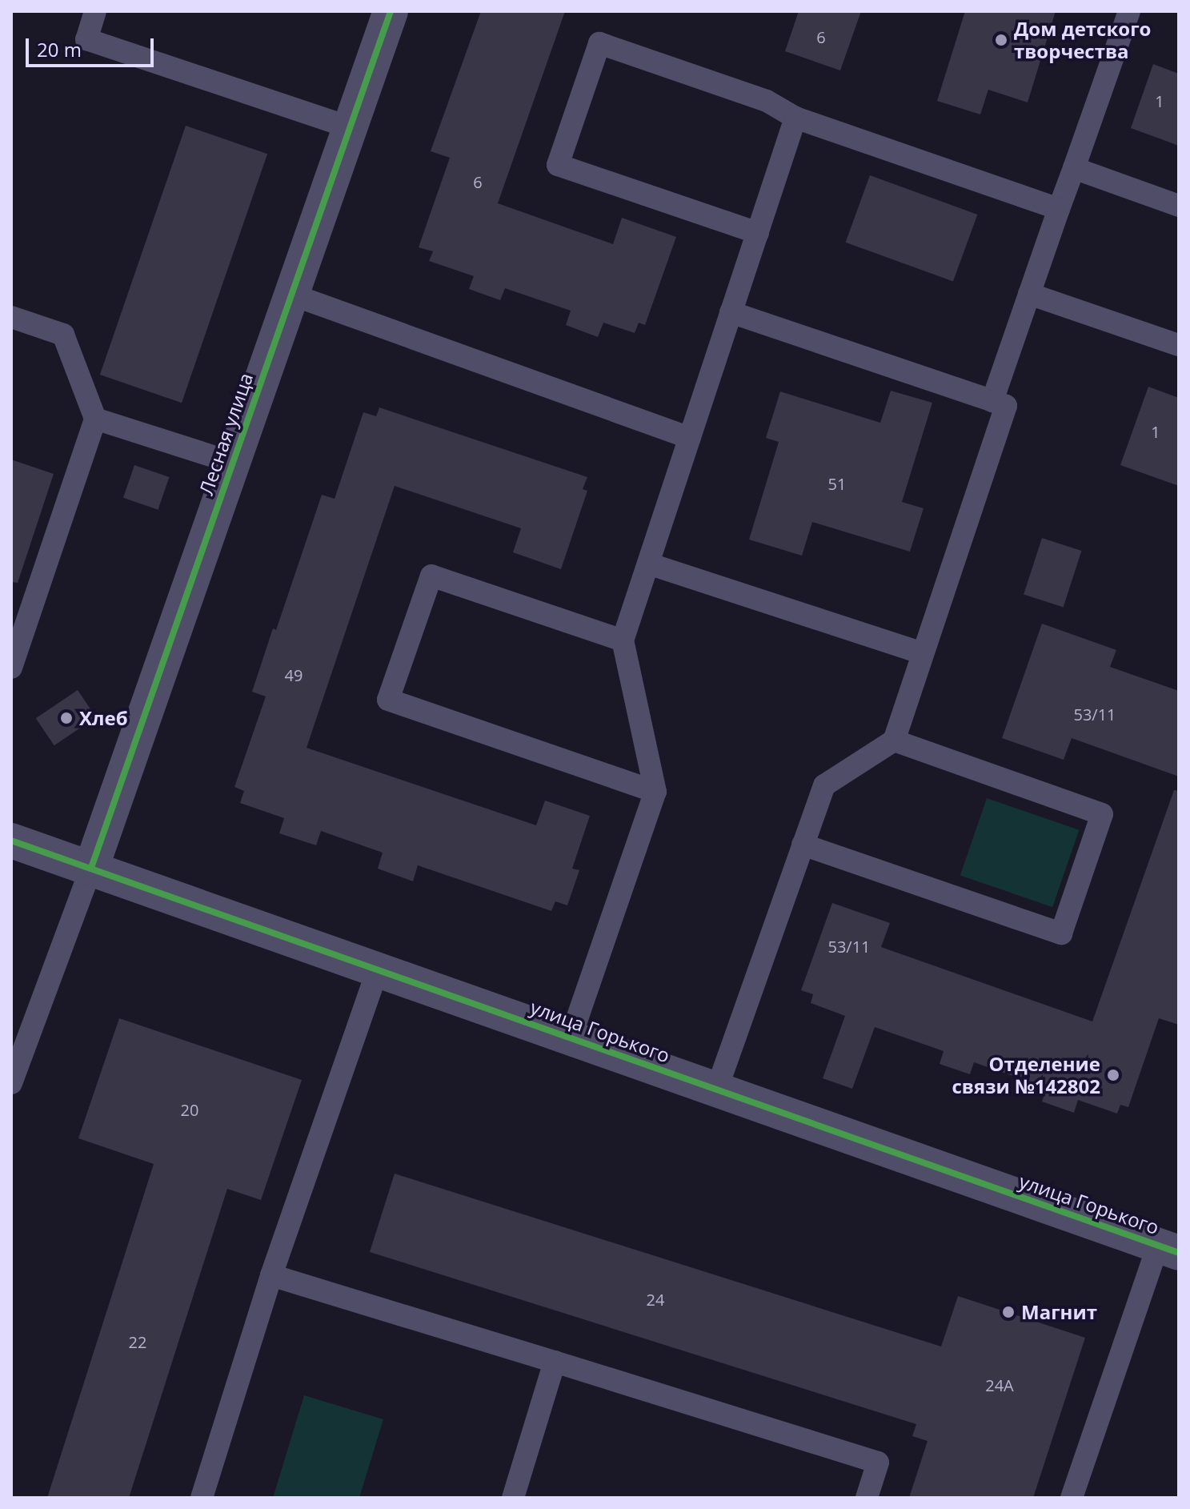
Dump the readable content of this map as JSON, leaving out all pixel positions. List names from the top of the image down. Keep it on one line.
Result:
{"streets":{"street":["Лесная улица","улица Горького"]},"crossings":[["Лесная улица","улица Горького"]],"places":["Дом детского творчества","Хлеб","Отделение связи №142802","Магнит"],"house_numbers":["6","1","6","1","51","49","53/11","53/11","20","24","22","24А"],"scale_bar":"20 m"}
